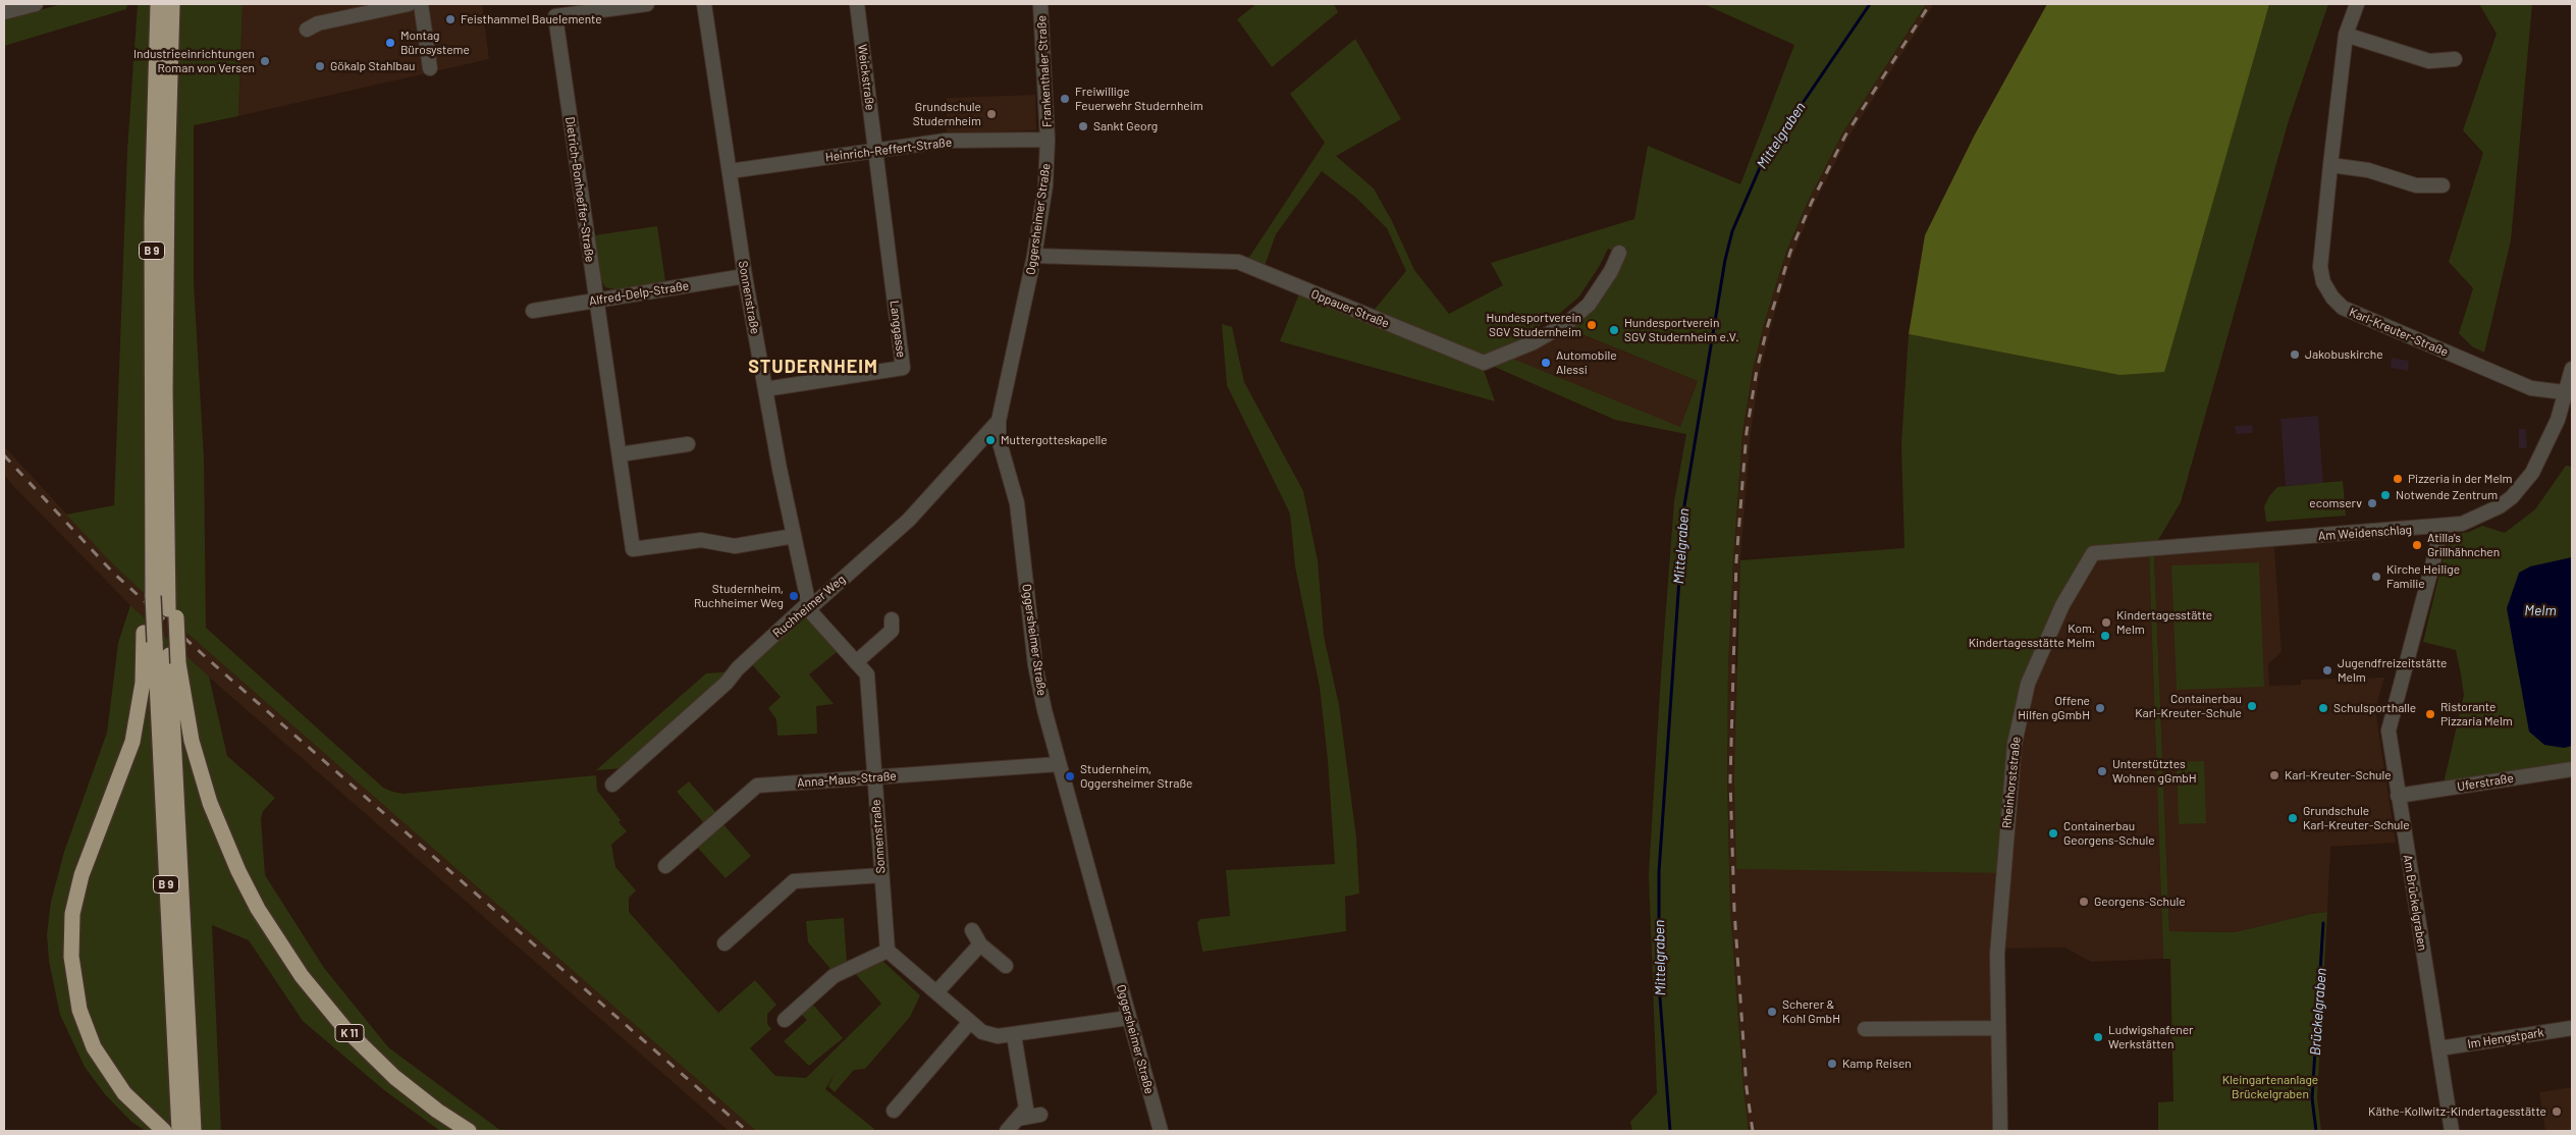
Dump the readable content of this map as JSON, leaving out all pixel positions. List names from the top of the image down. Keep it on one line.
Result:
{"streets":{"highway":["B 9","K 11"],"street":["Frankenthaler Straße","Weickstraße","Heinrich-Reffert-Straße","Dietrich-Bonhoeffer-Straße","Oggersheimer Straße","Alfred-Delp-Straße","Sonnenstraße","Oppauer Straße","Langgasse","Karl-Kreuter-Straße","Am Weidenschlag","Ruchheimer Weg","Anna-Maus-Straße","Rheinhorststraße","Uferstraße","Am Brückelgraben","Im Hengstpark"]},"crossings":[["Frankenthaler Straße","Heinrich-Reffert-Straße"],["Frankenthaler Straße","Oggersheimer Straße"],["Weickstraße","Heinrich-Reffert-Straße"],["Weickstraße","Langgasse"],["Heinrich-Reffert-Straße","Oggersheimer Straße"],["Heinrich-Reffert-Straße","Sonnenstraße"],["Heinrich-Reffert-Straße","Langgasse"],["Dietrich-Bonhoeffer-Straße","Alfred-Delp-Straße"],["Dietrich-Bonhoeffer-Straße","Sonnenstraße"],["Oggersheimer Straße","Oppauer Straße"],["Oggersheimer Straße","Ruchheimer Weg"],["Oggersheimer Straße","Anna-Maus-Straße"],["B 9","K 11"],["Alfred-Delp-Straße","Sonnenstraße"],["Sonnenstraße","Langgasse"],["Sonnenstraße","Ruchheimer Weg"],["Sonnenstraße","Anna-Maus-Straße"],["Karl-Kreuter-Straße","Am Weidenschlag"],["Am Weidenschlag","Rheinhorststraße"],["Am Weidenschlag","Am Brückelgraben"],["Uferstraße","Am Brückelgraben"],["Am Brückelgraben","Im Hengstpark"]],"districts":["STUDERNHEIM"],"water":["Mittelgraben","Melm","Brückelgraben"],"parks":["Kleingartenanlage Brückelgraben"],"places":["Feisthammel Bauelemente","Montag Bürosysteme","Industrieeinrichtungen Roman von Versen","Gökalp Stahlbau","Freiwillige Feuerwehr Studernheim","Grundschule Studernheim","Sankt Georg","Hundesportverein SGV Studernheim","Hundesportverein SGV Studernheim e.V.","Jakobuskirche","Automobile Alessi","Muttergotteskapelle","Pizzeria in der Melm","Notwende Zentrum","ecomserv","Atilla's Grillhähnchen","Kirche Heilige Familie","Studernheim, Ruchheimer Weg","Kindertagesstätte Melm","Kom. Kindertagesstätte Melm","Jugendfreizeitstätte Melm","Containerbau Karl-Kreuter-Schule","Offene Hilfen gGmbH","Schulsporthalle","Ristorante Pizzaria Melm","Unterstütztes Wohnen gGmbH","Karl-Kreuter-Schule","Studernheim, Oggersheimer Straße","Grundschule Karl-Kreuter-Schule","Containerbau Georgens-Schule","Georgens-Schule","Scherer & Kohl GmbH","Ludwigshafener Werkstätten","Kamp Reisen","Käthe-Kollwitz-Kindertagesstätte"]}
